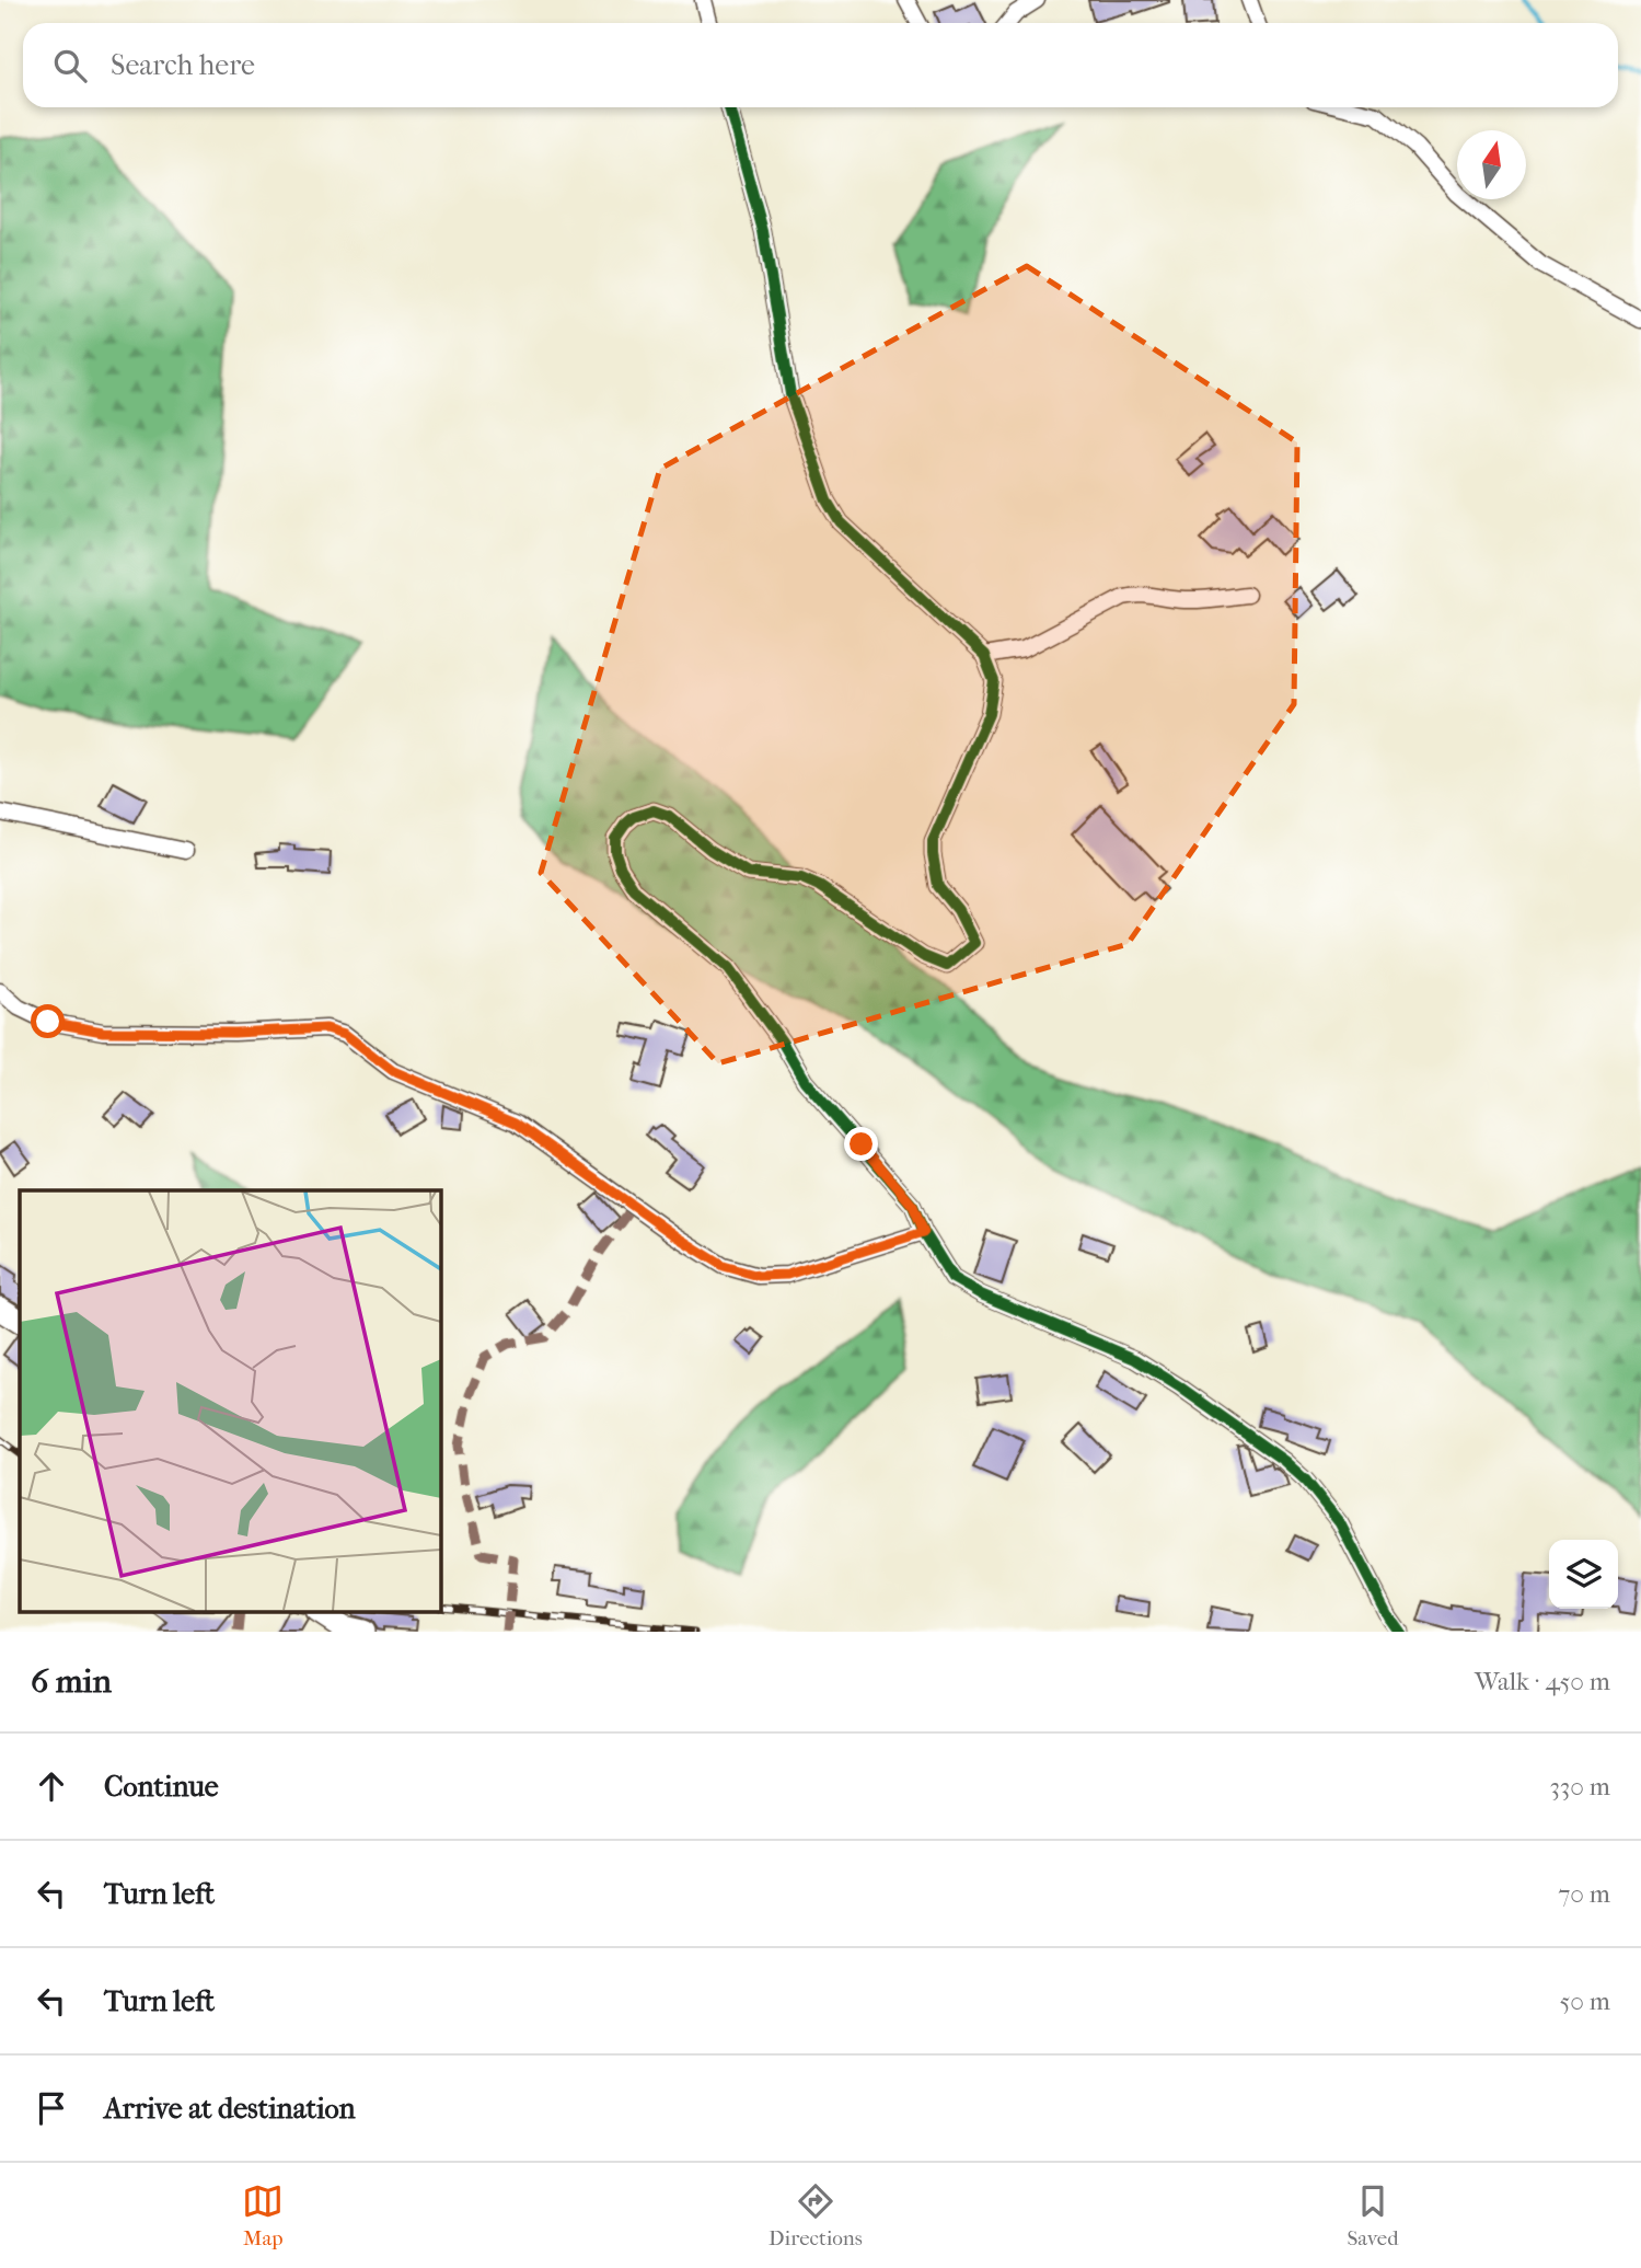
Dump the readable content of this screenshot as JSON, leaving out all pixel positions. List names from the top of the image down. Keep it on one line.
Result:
{"north":"top","page":{"search":"Search here","heading":["6 min","Walk · 450 m"],"list":[["Continue","330 m"],["Turn left","70 m"],["Turn left","50 m"],"Arrive at destination"],"nav":["Map","Directions","Saved"]}}
